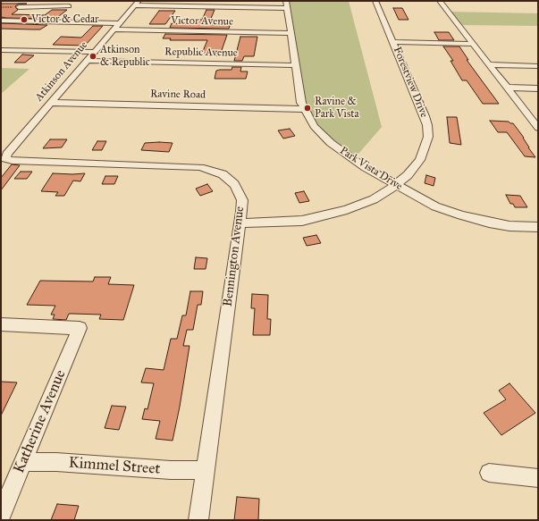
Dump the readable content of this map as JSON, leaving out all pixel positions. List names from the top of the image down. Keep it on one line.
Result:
{"streets":{"street":["Victor Avenue","Republic Avenue","Atkinson Avenue","Forestview Drive","Ravine Road","Park Vista Drive","Bennington Avenue","Katherine Avenue","Kimmel Street"]},"crossings":[["Victor Avenue","Atkinson Avenue"],["Victor Avenue","Park Vista Drive"],["Republic Avenue","Atkinson Avenue"],["Republic Avenue","Park Vista Drive"],["Atkinson Avenue","Ravine Road"],["Atkinson Avenue","Bennington Avenue"],["Forestview Drive","Park Vista Drive"],["Forestview Drive","Bennington Avenue"],["Ravine Road","Park Vista Drive"],["Bennington Avenue","Kimmel Street"],["Katherine Avenue","Kimmel Street"]],"places":["Victor & Cedar","Atkinson & Republic","Ravine & Park Vista"]}
